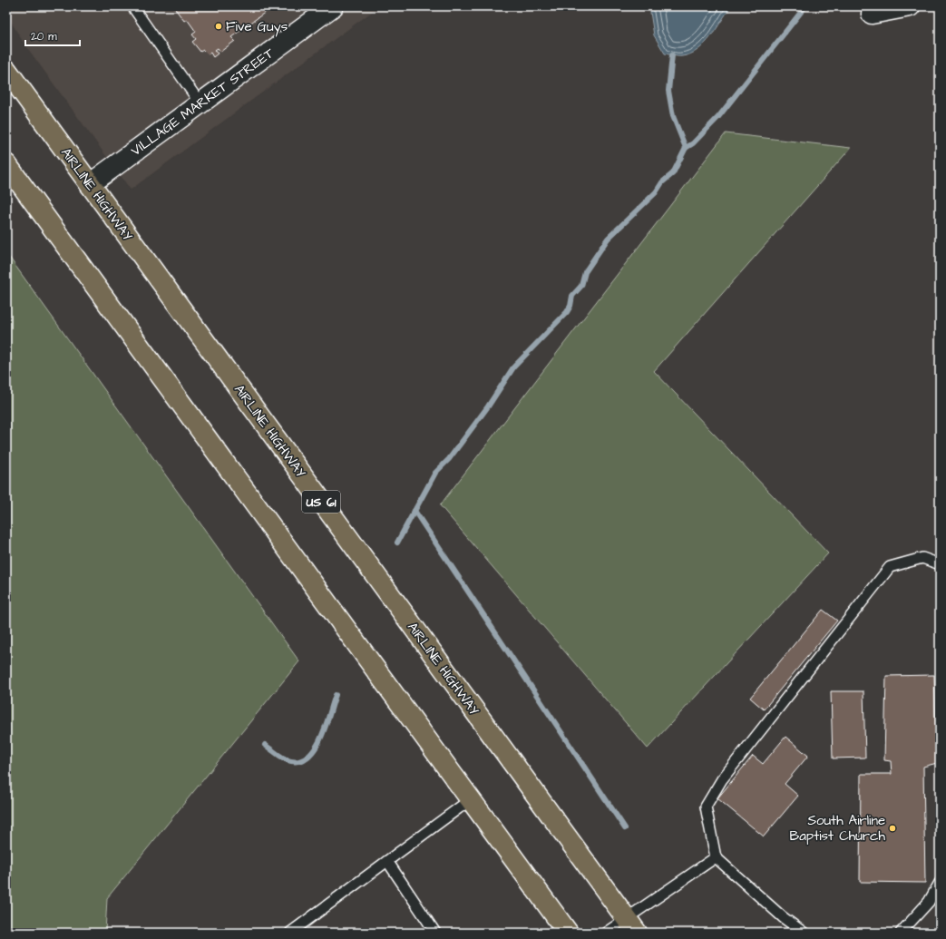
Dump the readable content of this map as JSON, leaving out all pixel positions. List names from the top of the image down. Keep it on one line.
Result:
{"streets":{"highway":["AIRLINE HIGHWAY","US 61"],"street":["VILLAGE MARKET STREET"]},"crossings":[["VILLAGE MARKET STREET","AIRLINE HIGHWAY"]],"places":["Five Guys","South Airline Baptist Church"],"scale_bar":"20 m"}
